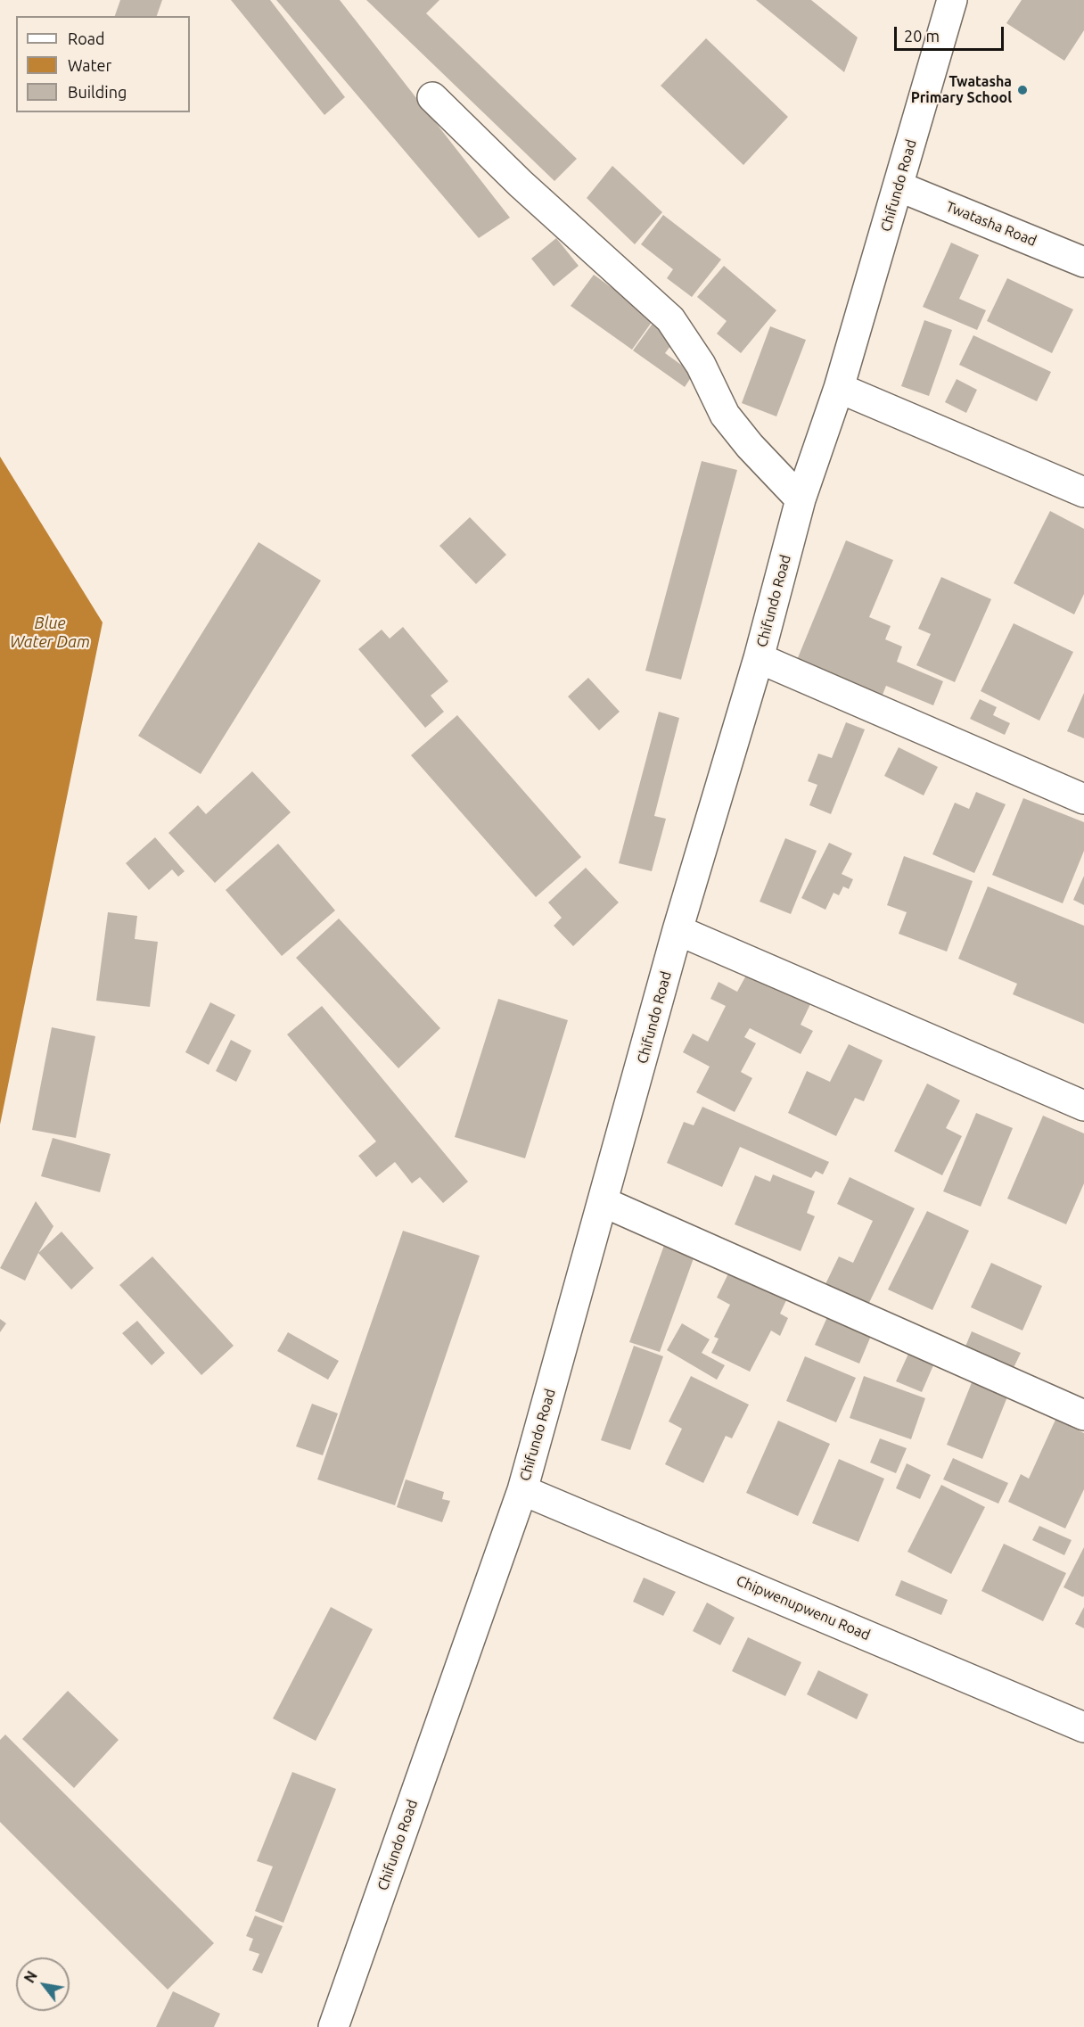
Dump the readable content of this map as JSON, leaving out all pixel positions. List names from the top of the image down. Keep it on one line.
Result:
{"streets":{"street":["Chifundo Road","Twatasha Road","Chipwenupwenu Road"]},"crossings":[["Chifundo Road","Twatasha Road"],["Chifundo Road","Chipwenupwenu Road"]],"water":["Blue Water Dam"],"places":["Twatasha Primary School"],"legend":["Road","Water","Building"],"scale_bar":"20 m","north":"top left"}
